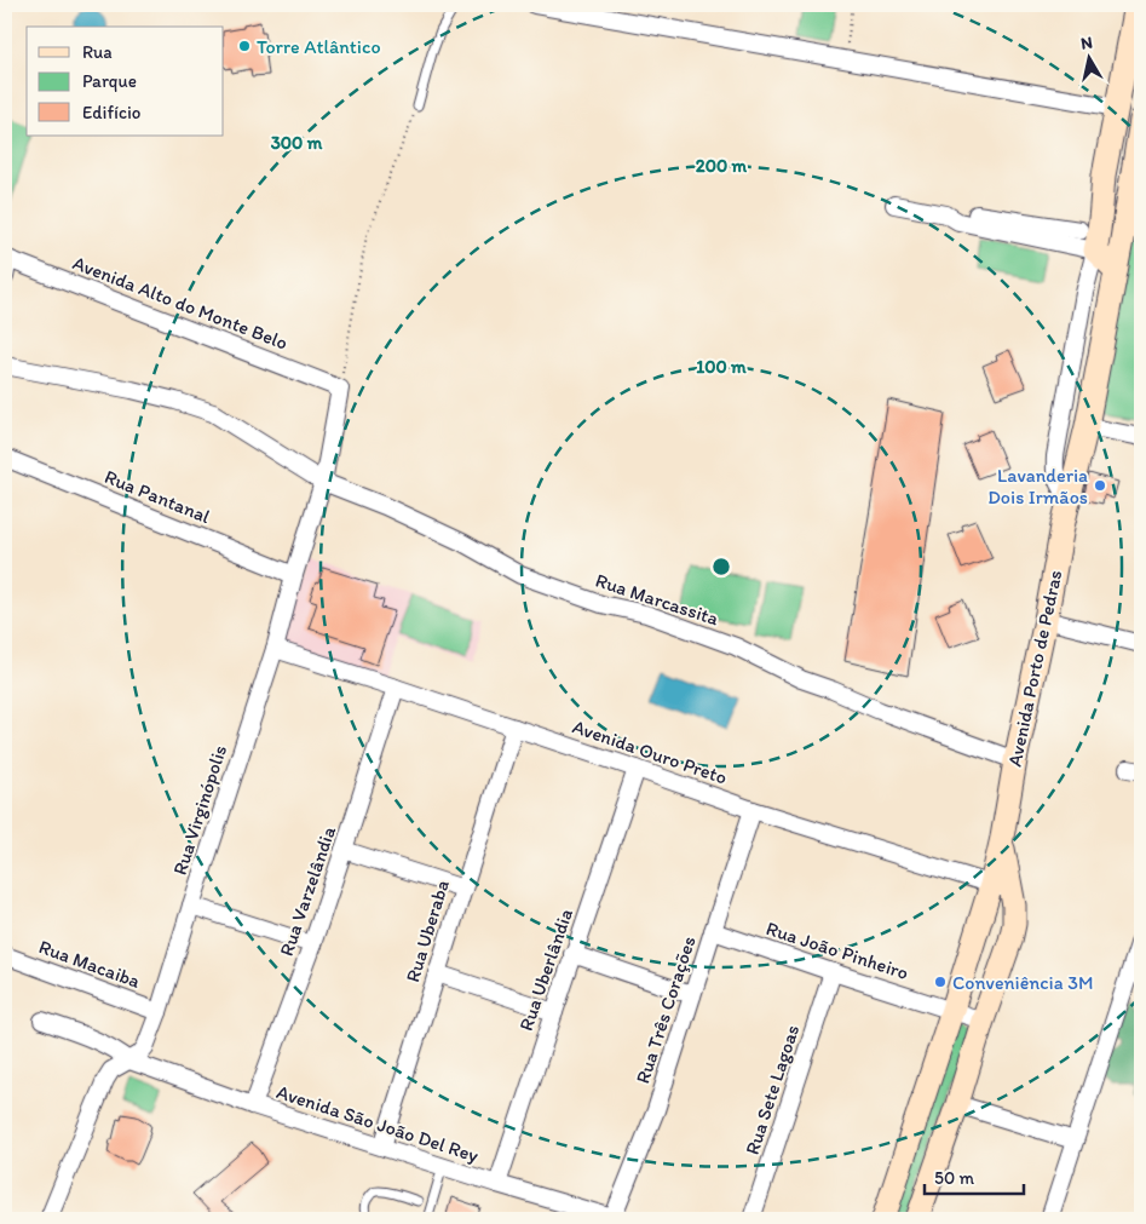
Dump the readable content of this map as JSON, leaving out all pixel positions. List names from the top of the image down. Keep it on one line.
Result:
{"streets":{"main road":["Avenida Porto de Pedras"],"street":["Avenida Alto do Monte Belo","Rua Pantanal","Rua Marcassita","Avenida Ouro Preto","Rua Virginópolis","Rua Varzelândia","Rua Uberaba","Rua João Pinheiro","Rua Macaiba","Rua Uberlândia","Rua Três Corações","Rua Sete Lagoas","Avenida São João Del Rey"]},"crossings":[["Avenida Alto do Monte Belo","Rua Virginópolis"],["Rua Pantanal","Rua Virginópolis"],["Rua Marcassita","Avenida Porto de Pedras"],["Rua Marcassita","Rua Virginópolis"],["Avenida Porto de Pedras","Avenida Ouro Preto"],["Avenida Porto de Pedras","Rua João Pinheiro"],["Avenida Ouro Preto","Rua Virginópolis"],["Avenida Ouro Preto","Rua Varzelândia"],["Avenida Ouro Preto","Rua Uberaba"],["Avenida Ouro Preto","Rua Uberlândia"],["Avenida Ouro Preto","Rua Três Corações"],["Rua Virginópolis","Rua Macaiba"],["Rua Virginópolis","Avenida São João Del Rey"],["Rua Varzelândia","Avenida São João Del Rey"],["Rua Uberaba","Avenida São João Del Rey"],["Rua João Pinheiro","Rua Três Corações"],["Rua João Pinheiro","Rua Sete Lagoas"],["Rua Uberlândia","Avenida São João Del Rey"],["Rua Três Corações","Avenida São João Del Rey"]],"places":["Torre Atlântico","Lavanderia Dois Irmãos","Conveniência 3M"],"legend":["Rua","Parque","Edifício"],"scale_bar":"50 m","north":"top","rings":["300 m","200 m","100 m"]}
